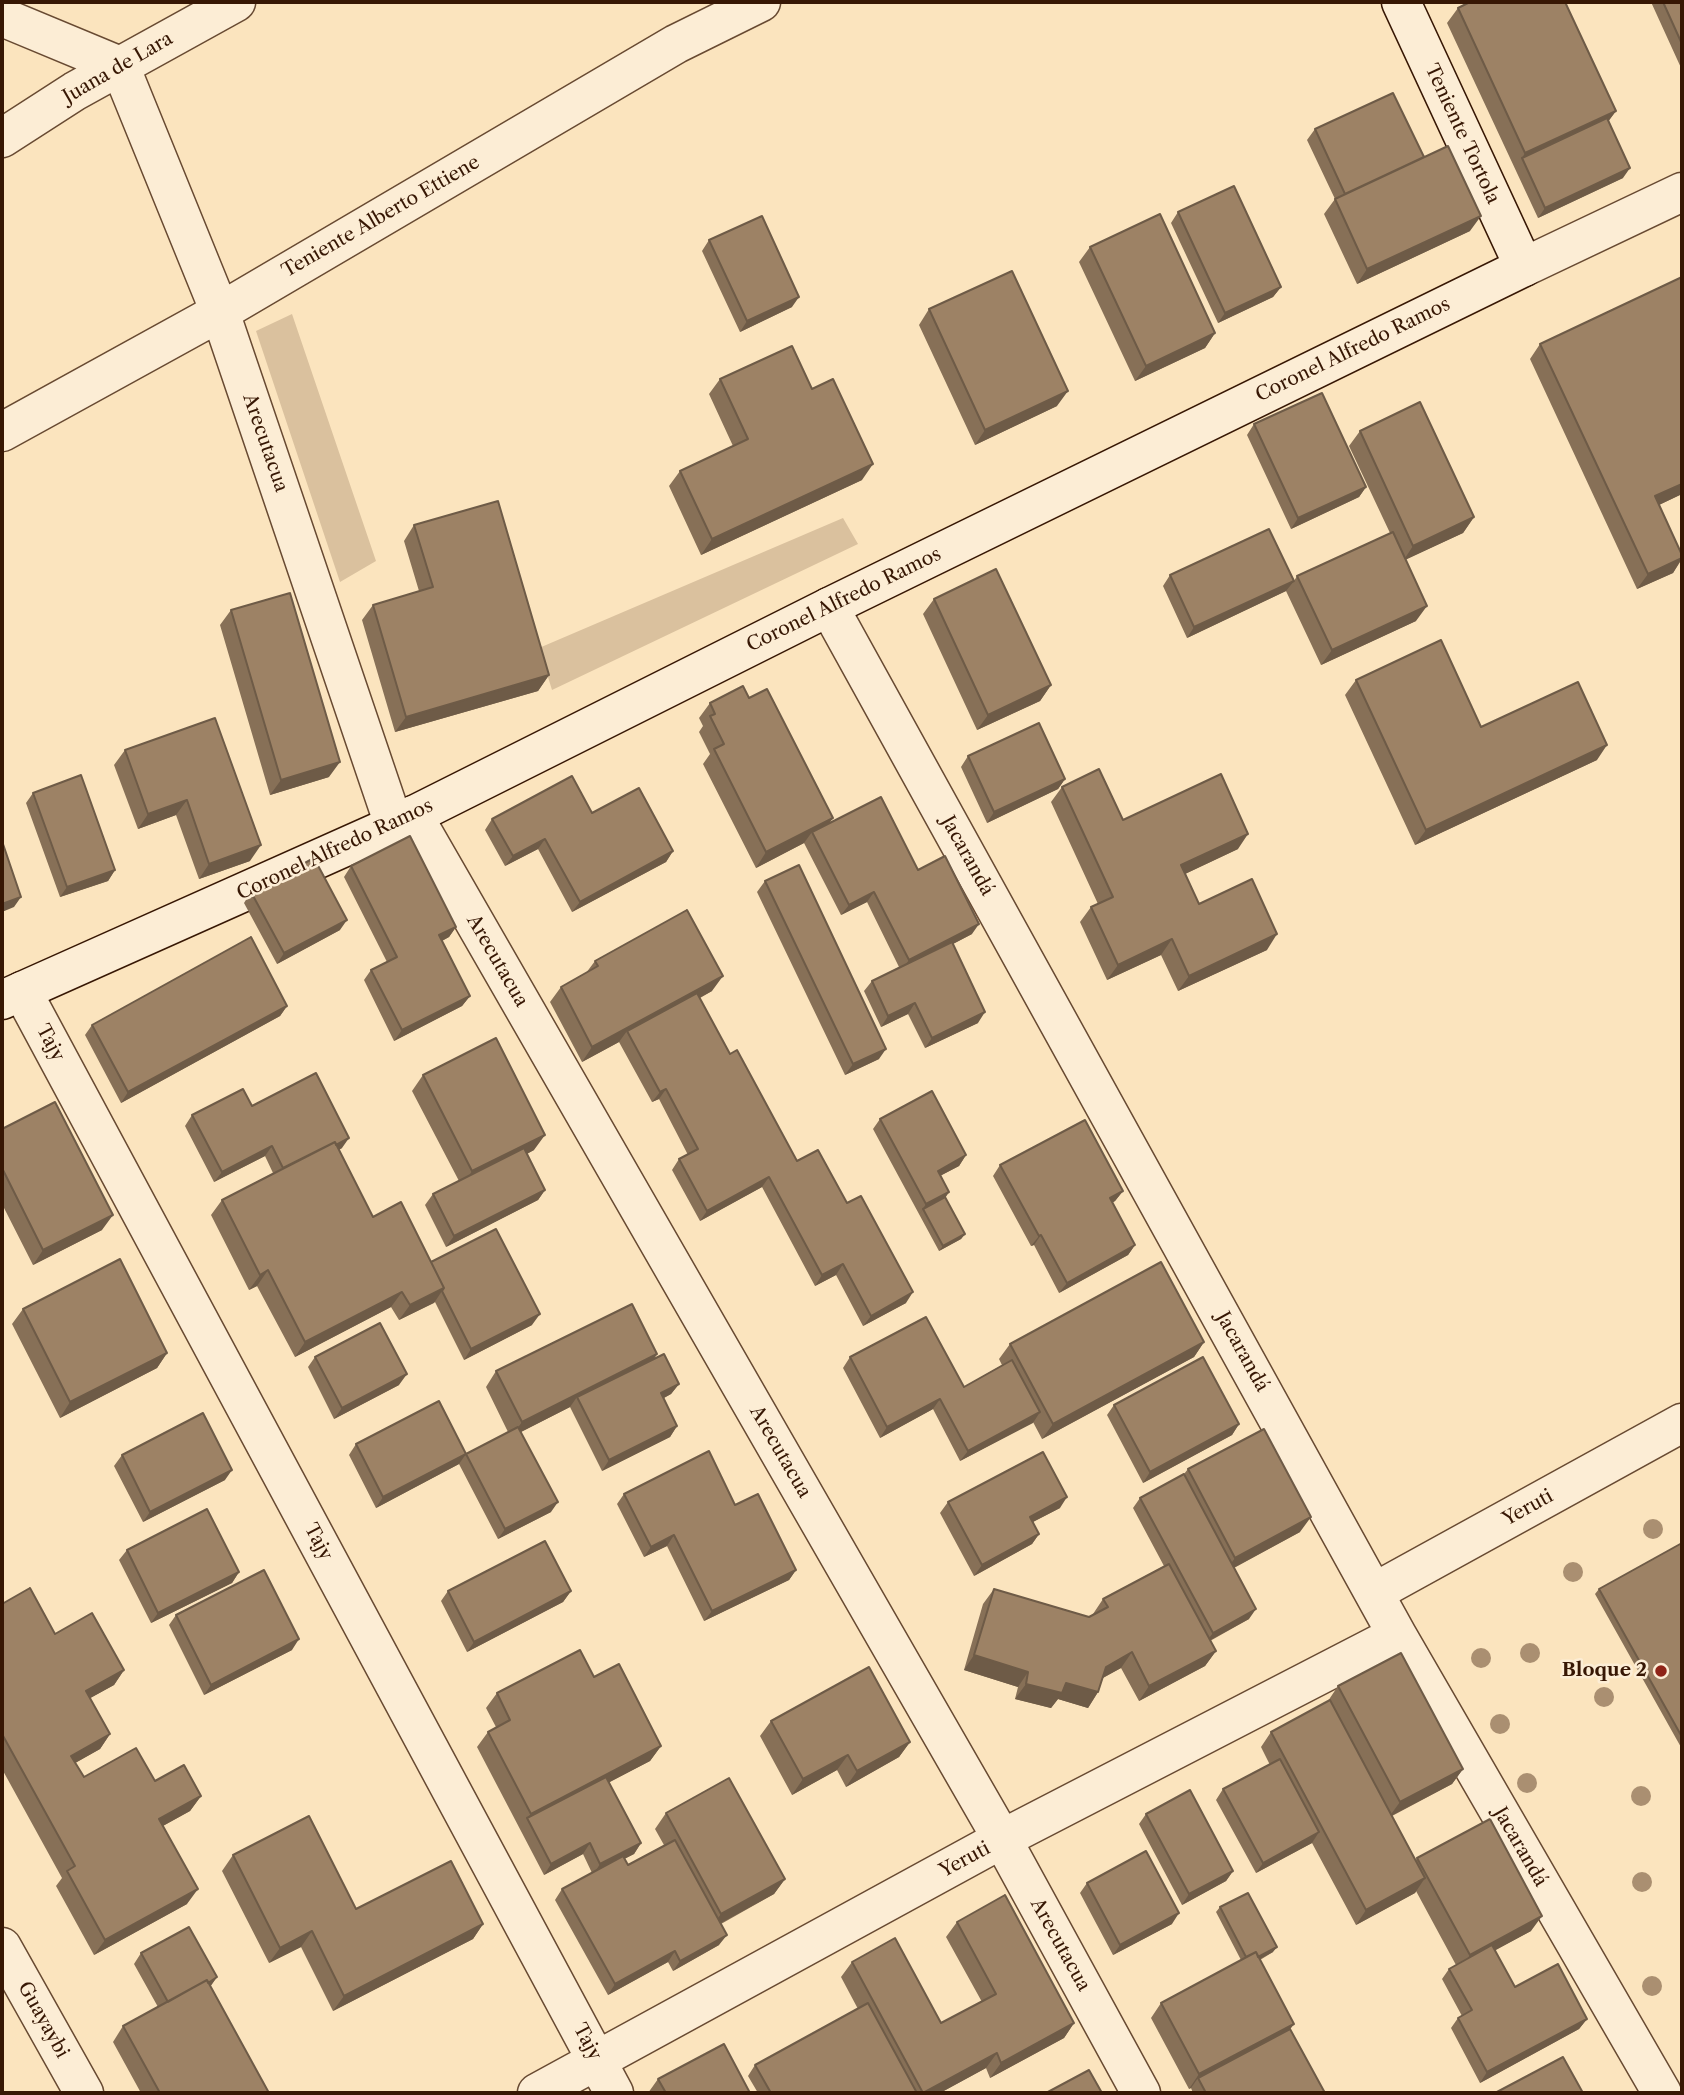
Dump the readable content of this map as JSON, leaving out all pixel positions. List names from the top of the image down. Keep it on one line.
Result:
{"streets":{"street":["Juana de Lara","Teniente Tortola","Teniente Alberto Ettiene","Coronel Alfredo Ramos","Arecutacua","Jacarandá","Tajy","Yeruti","Guayaybi"]},"crossings":[["Juana de Lara","Arecutacua"],["Teniente Tortola","Coronel Alfredo Ramos"],["Teniente Alberto Ettiene","Arecutacua"],["Coronel Alfredo Ramos","Arecutacua"],["Coronel Alfredo Ramos","Jacarandá"],["Coronel Alfredo Ramos","Tajy"],["Arecutacua","Yeruti"],["Jacarandá","Yeruti"],["Tajy","Yeruti"]],"places":["Bloque 2"]}
